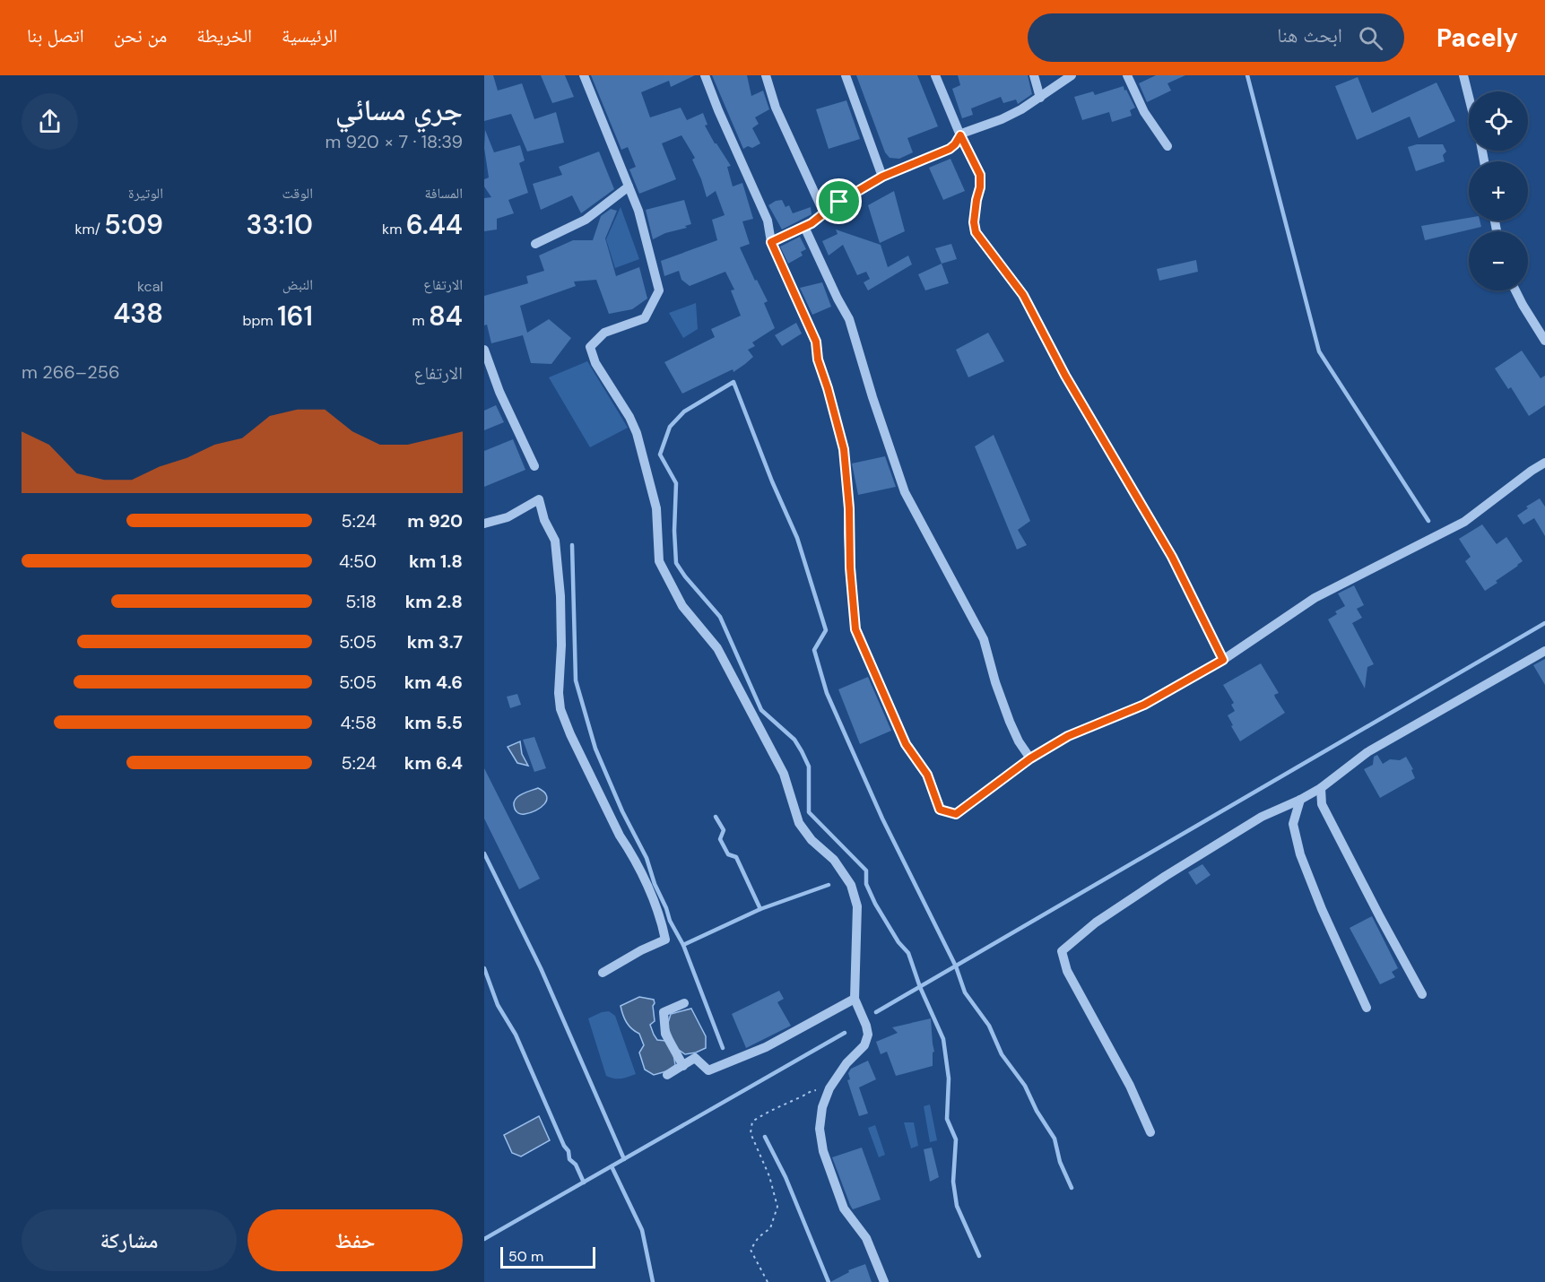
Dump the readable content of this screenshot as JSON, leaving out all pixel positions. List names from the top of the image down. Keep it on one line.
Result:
{"scale_bar":"50 m","page":{"header":"Pacely","search":"ابحث هنا","nav":["الرئيسية","الخريطة","من نحن","اتصل بنا"],"heading":["جري مسائي","18:39 · 7 × 920 m"],"map_buttons":["+","−"],"stats":[["المسافة","6.44 km"],["الوقت","33:10"],["الوتيرة","5:09 /km"],["الارتفاع","84 m"],["النبض","161 bpm"],["kcal","438"]],"chart":["الارتفاع","256–266 m"],"list":[{"name":"920 m","note":"5:24"},{"name":"1.8 km","note":"4:50"},{"name":"2.8 km","note":"5:18"},{"name":"3.7 km","note":"5:05"},{"name":"4.6 km","note":"5:05"},{"name":"5.5 km","note":"4:58"},{"name":"6.4 km","note":"5:24"}],"buttons":["حفظ","مشاركة"],"scale":"50 m"}}
